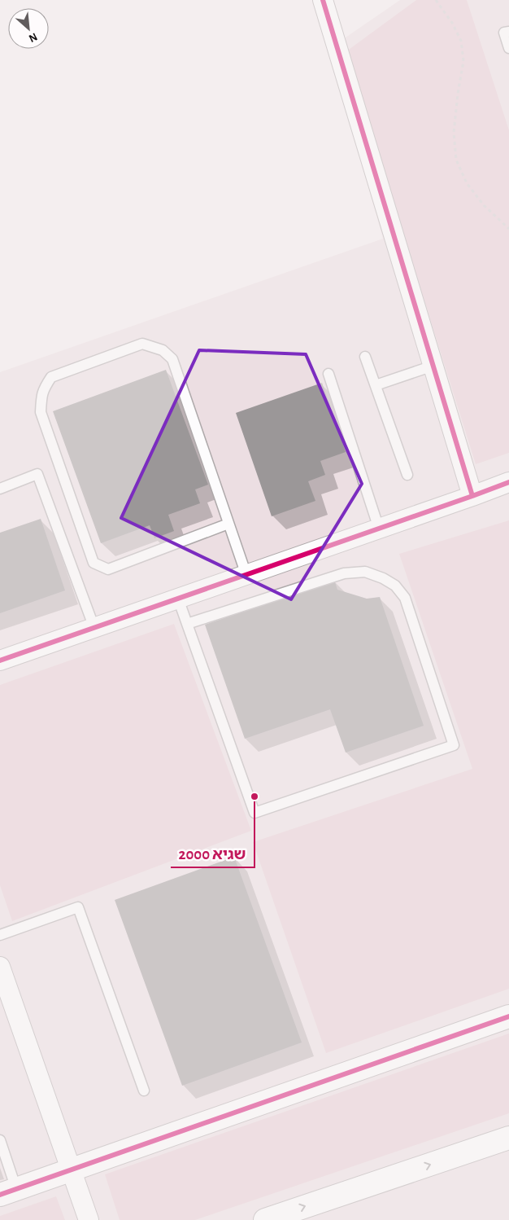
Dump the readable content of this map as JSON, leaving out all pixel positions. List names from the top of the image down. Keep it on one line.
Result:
{"places":["שגיא 2000"],"north":"bottom right"}
